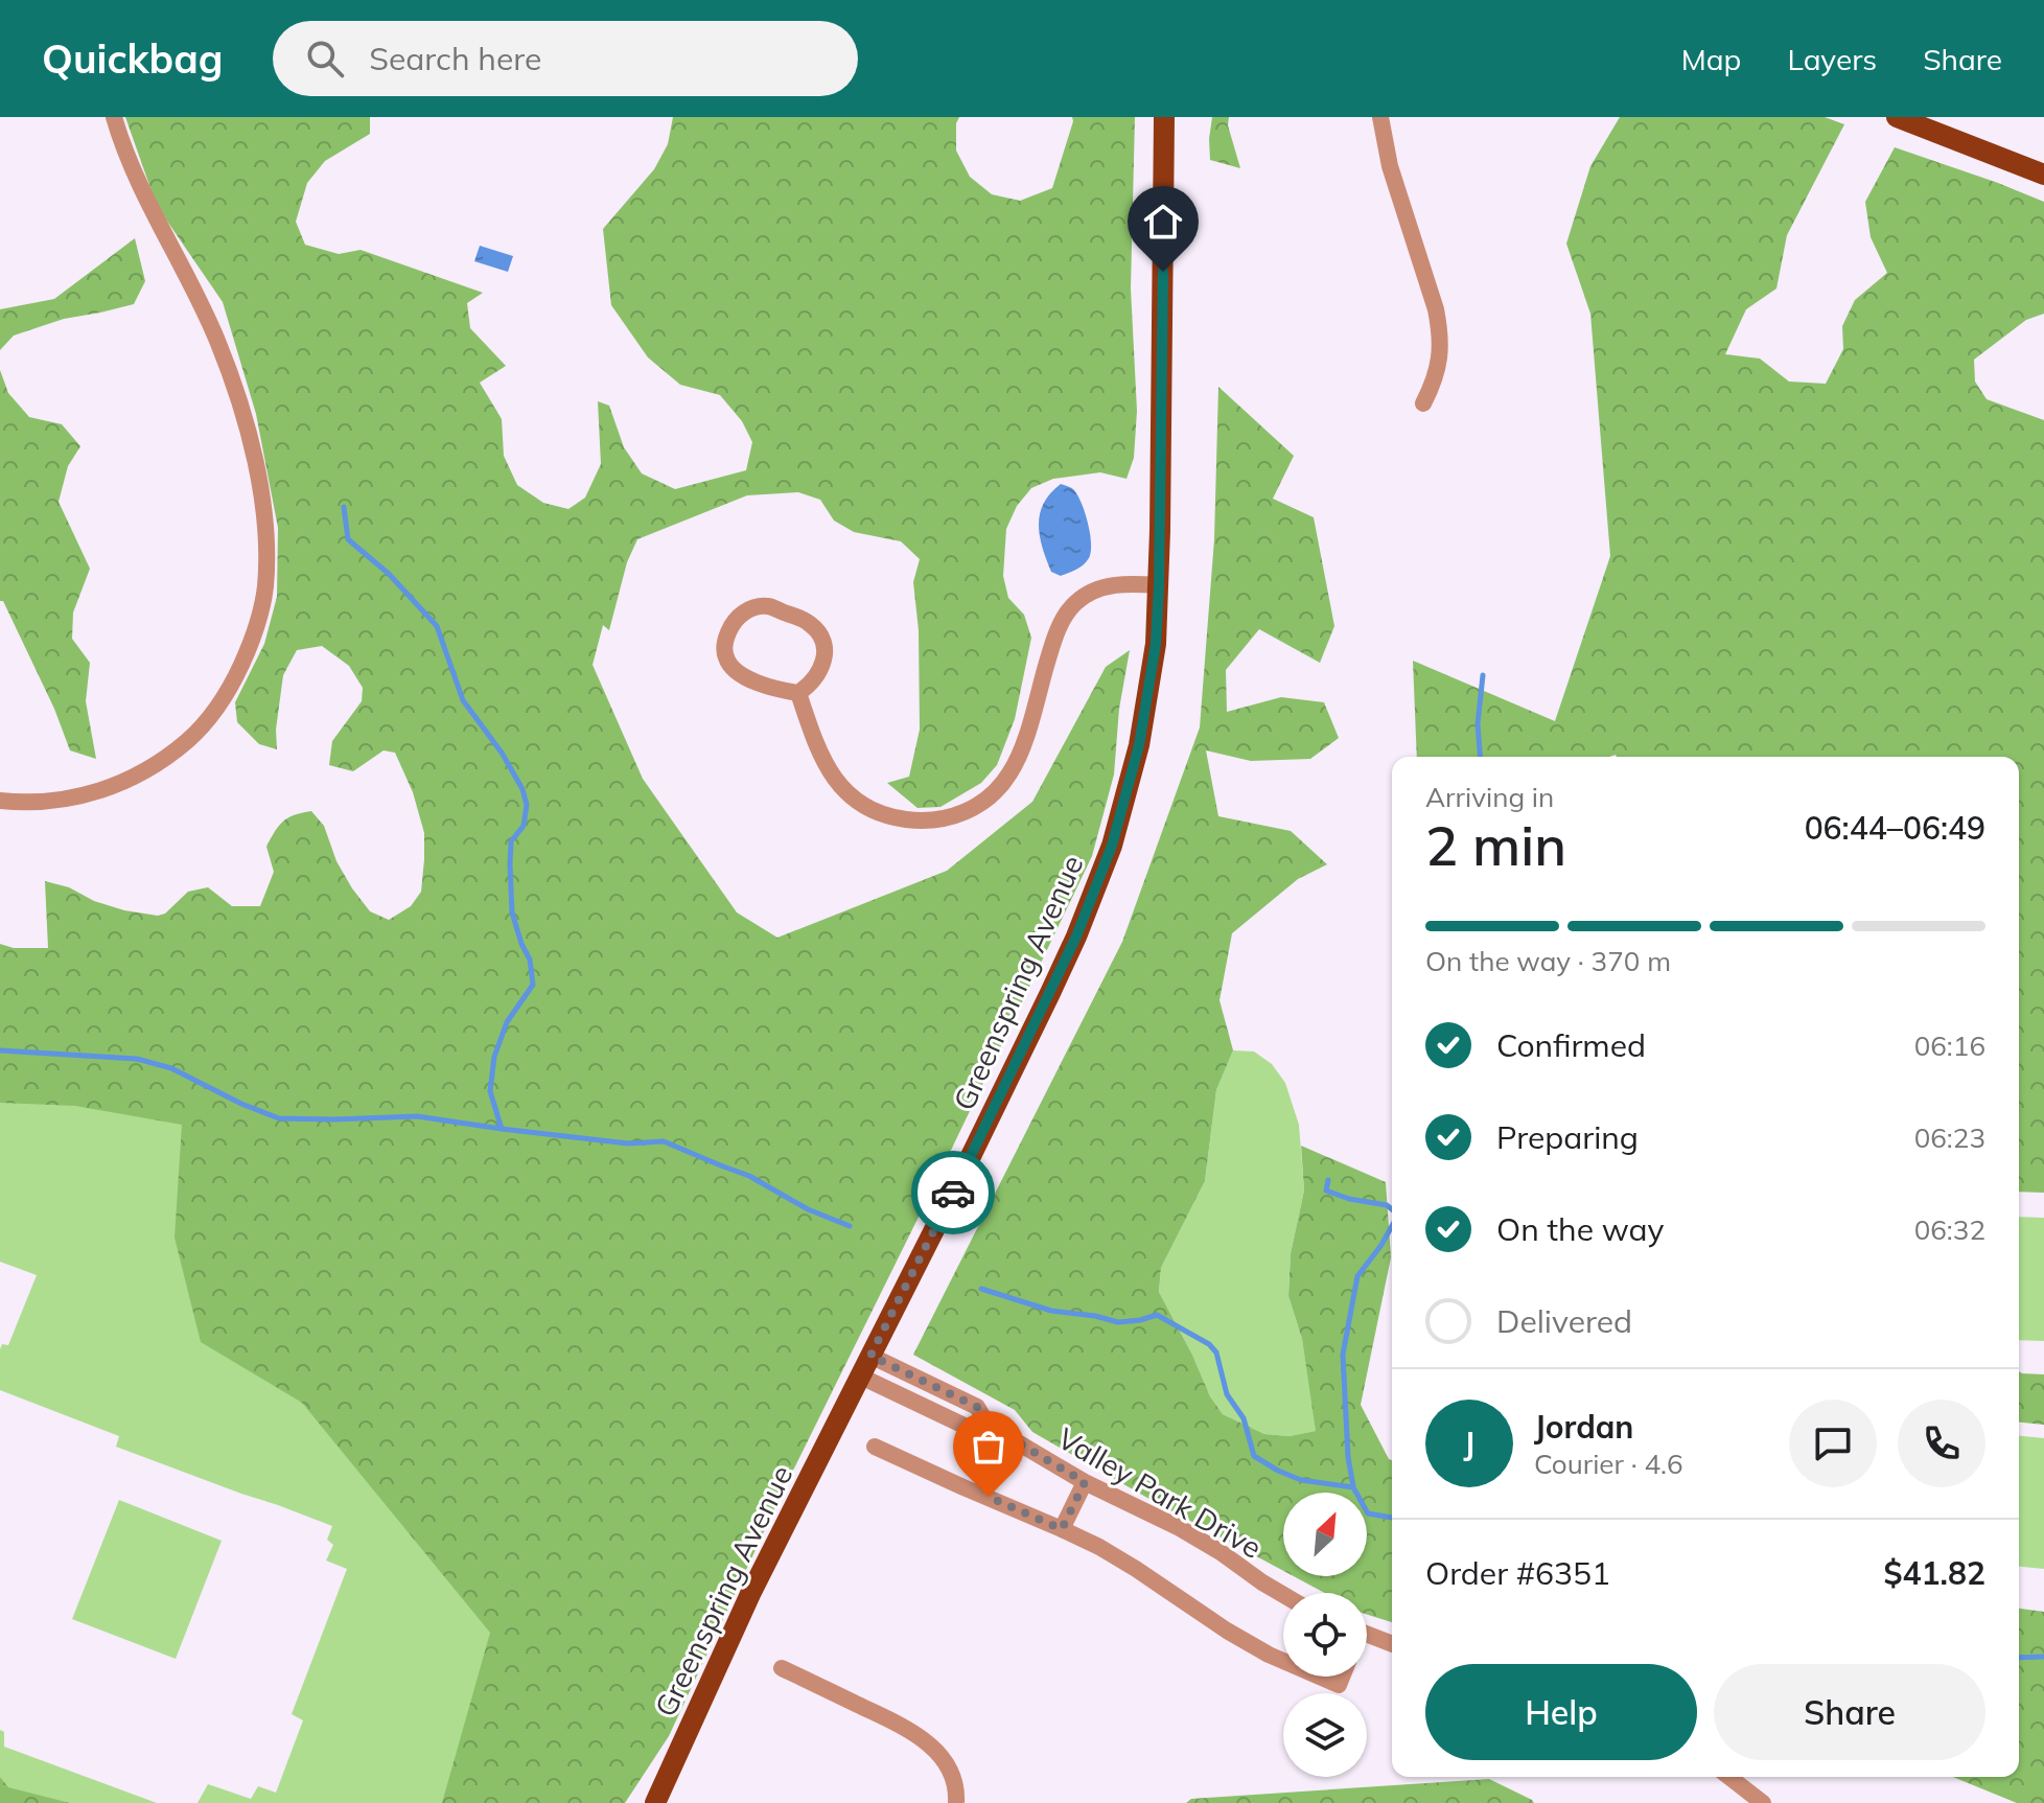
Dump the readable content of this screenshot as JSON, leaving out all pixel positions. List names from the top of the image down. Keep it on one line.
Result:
{"streets":{"main road":["Greenspring Avenue"],"street":["Valley Park Drive"]},"crossings":[["Greenspring Avenue","Valley Park Drive"]],"north":"top right","page":{"header":"Quickbag","search":"Search here","nav":["Map","Layers","Share"],"heading":["2 min","Arriving in","06:44–06:49"],"panel":["Jordan","Courier · 4.6","Order #6351","$41.82"],"bar":"On the way · 370 m","list":[["Confirmed","06:16"],["Preparing","06:23"],["On the way","06:32"],"Delivered"],"round":"J","buttons":["Help","Share"]}}
